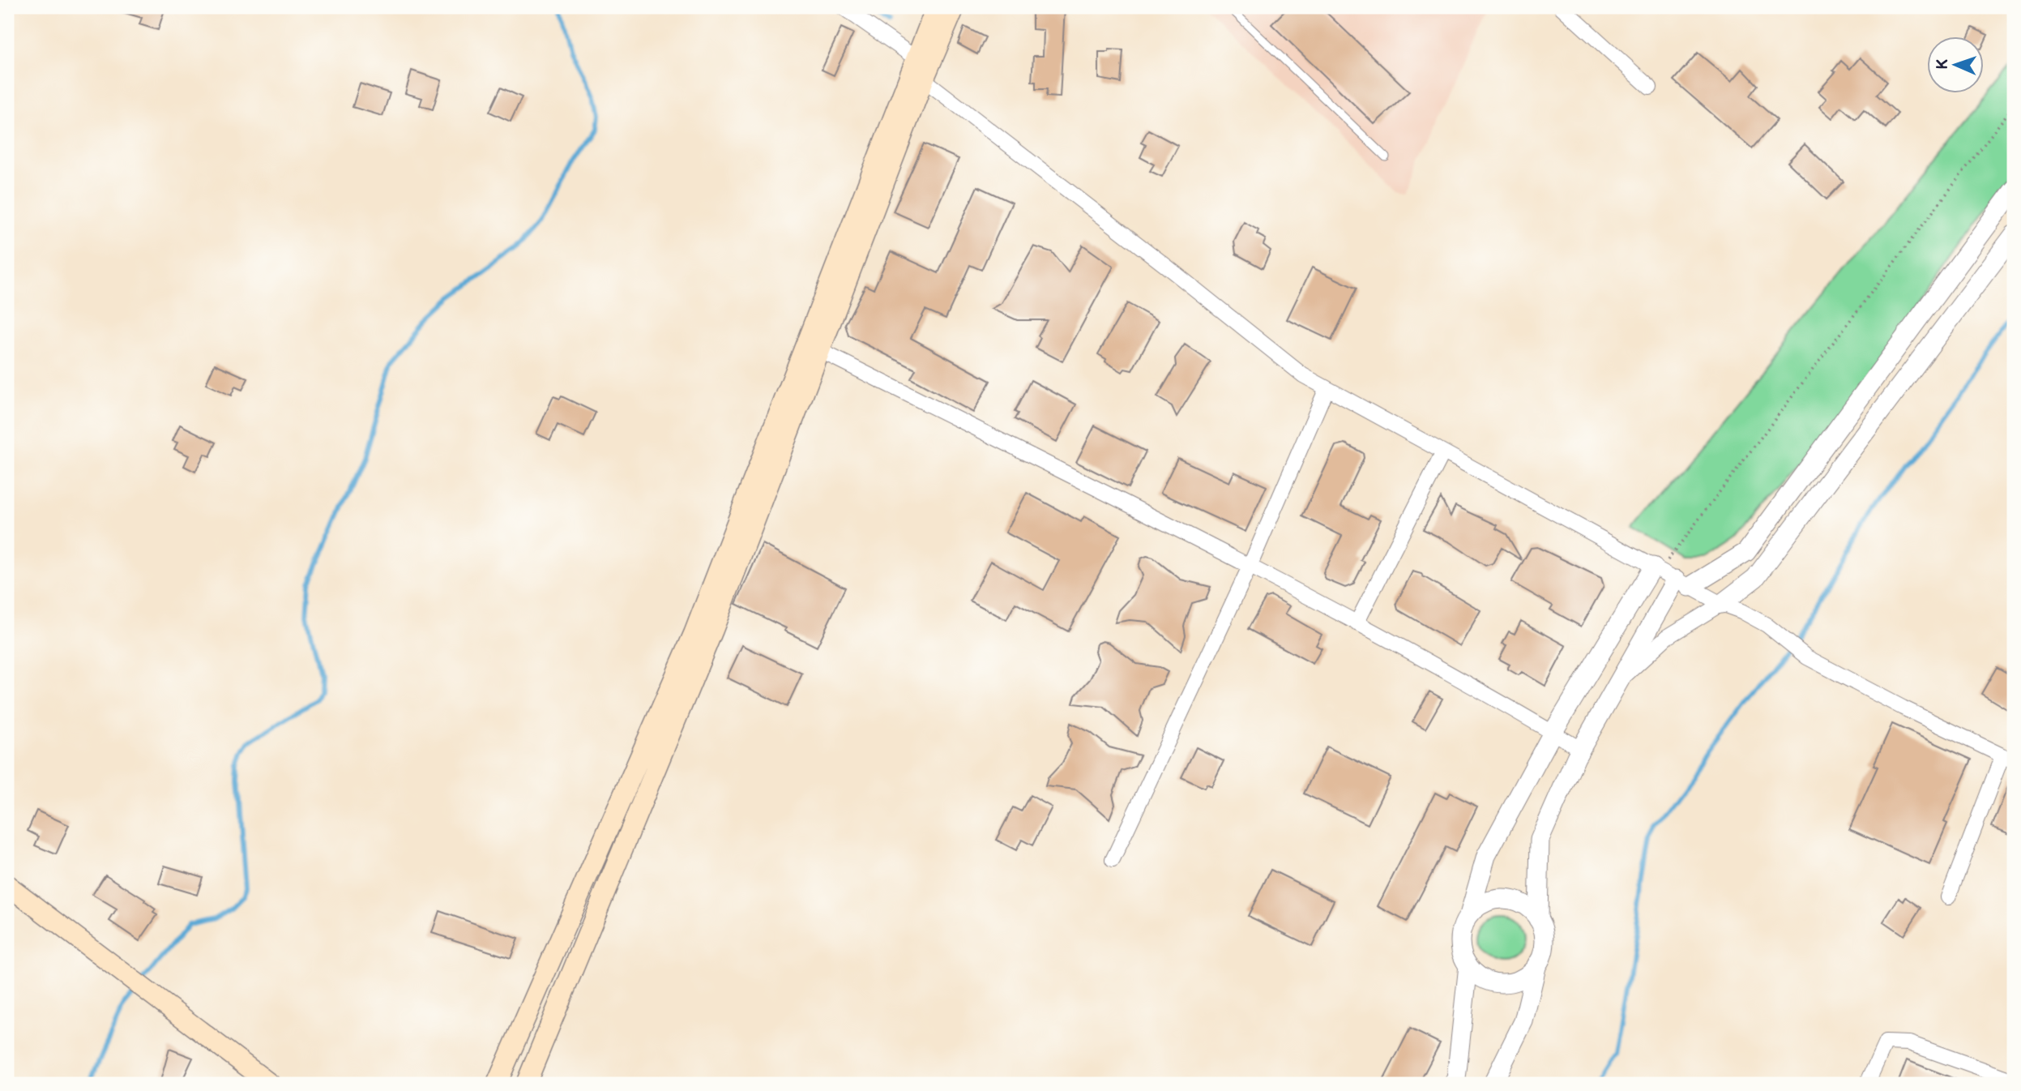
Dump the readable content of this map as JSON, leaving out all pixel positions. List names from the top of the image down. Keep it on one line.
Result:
{"north":"left"}
